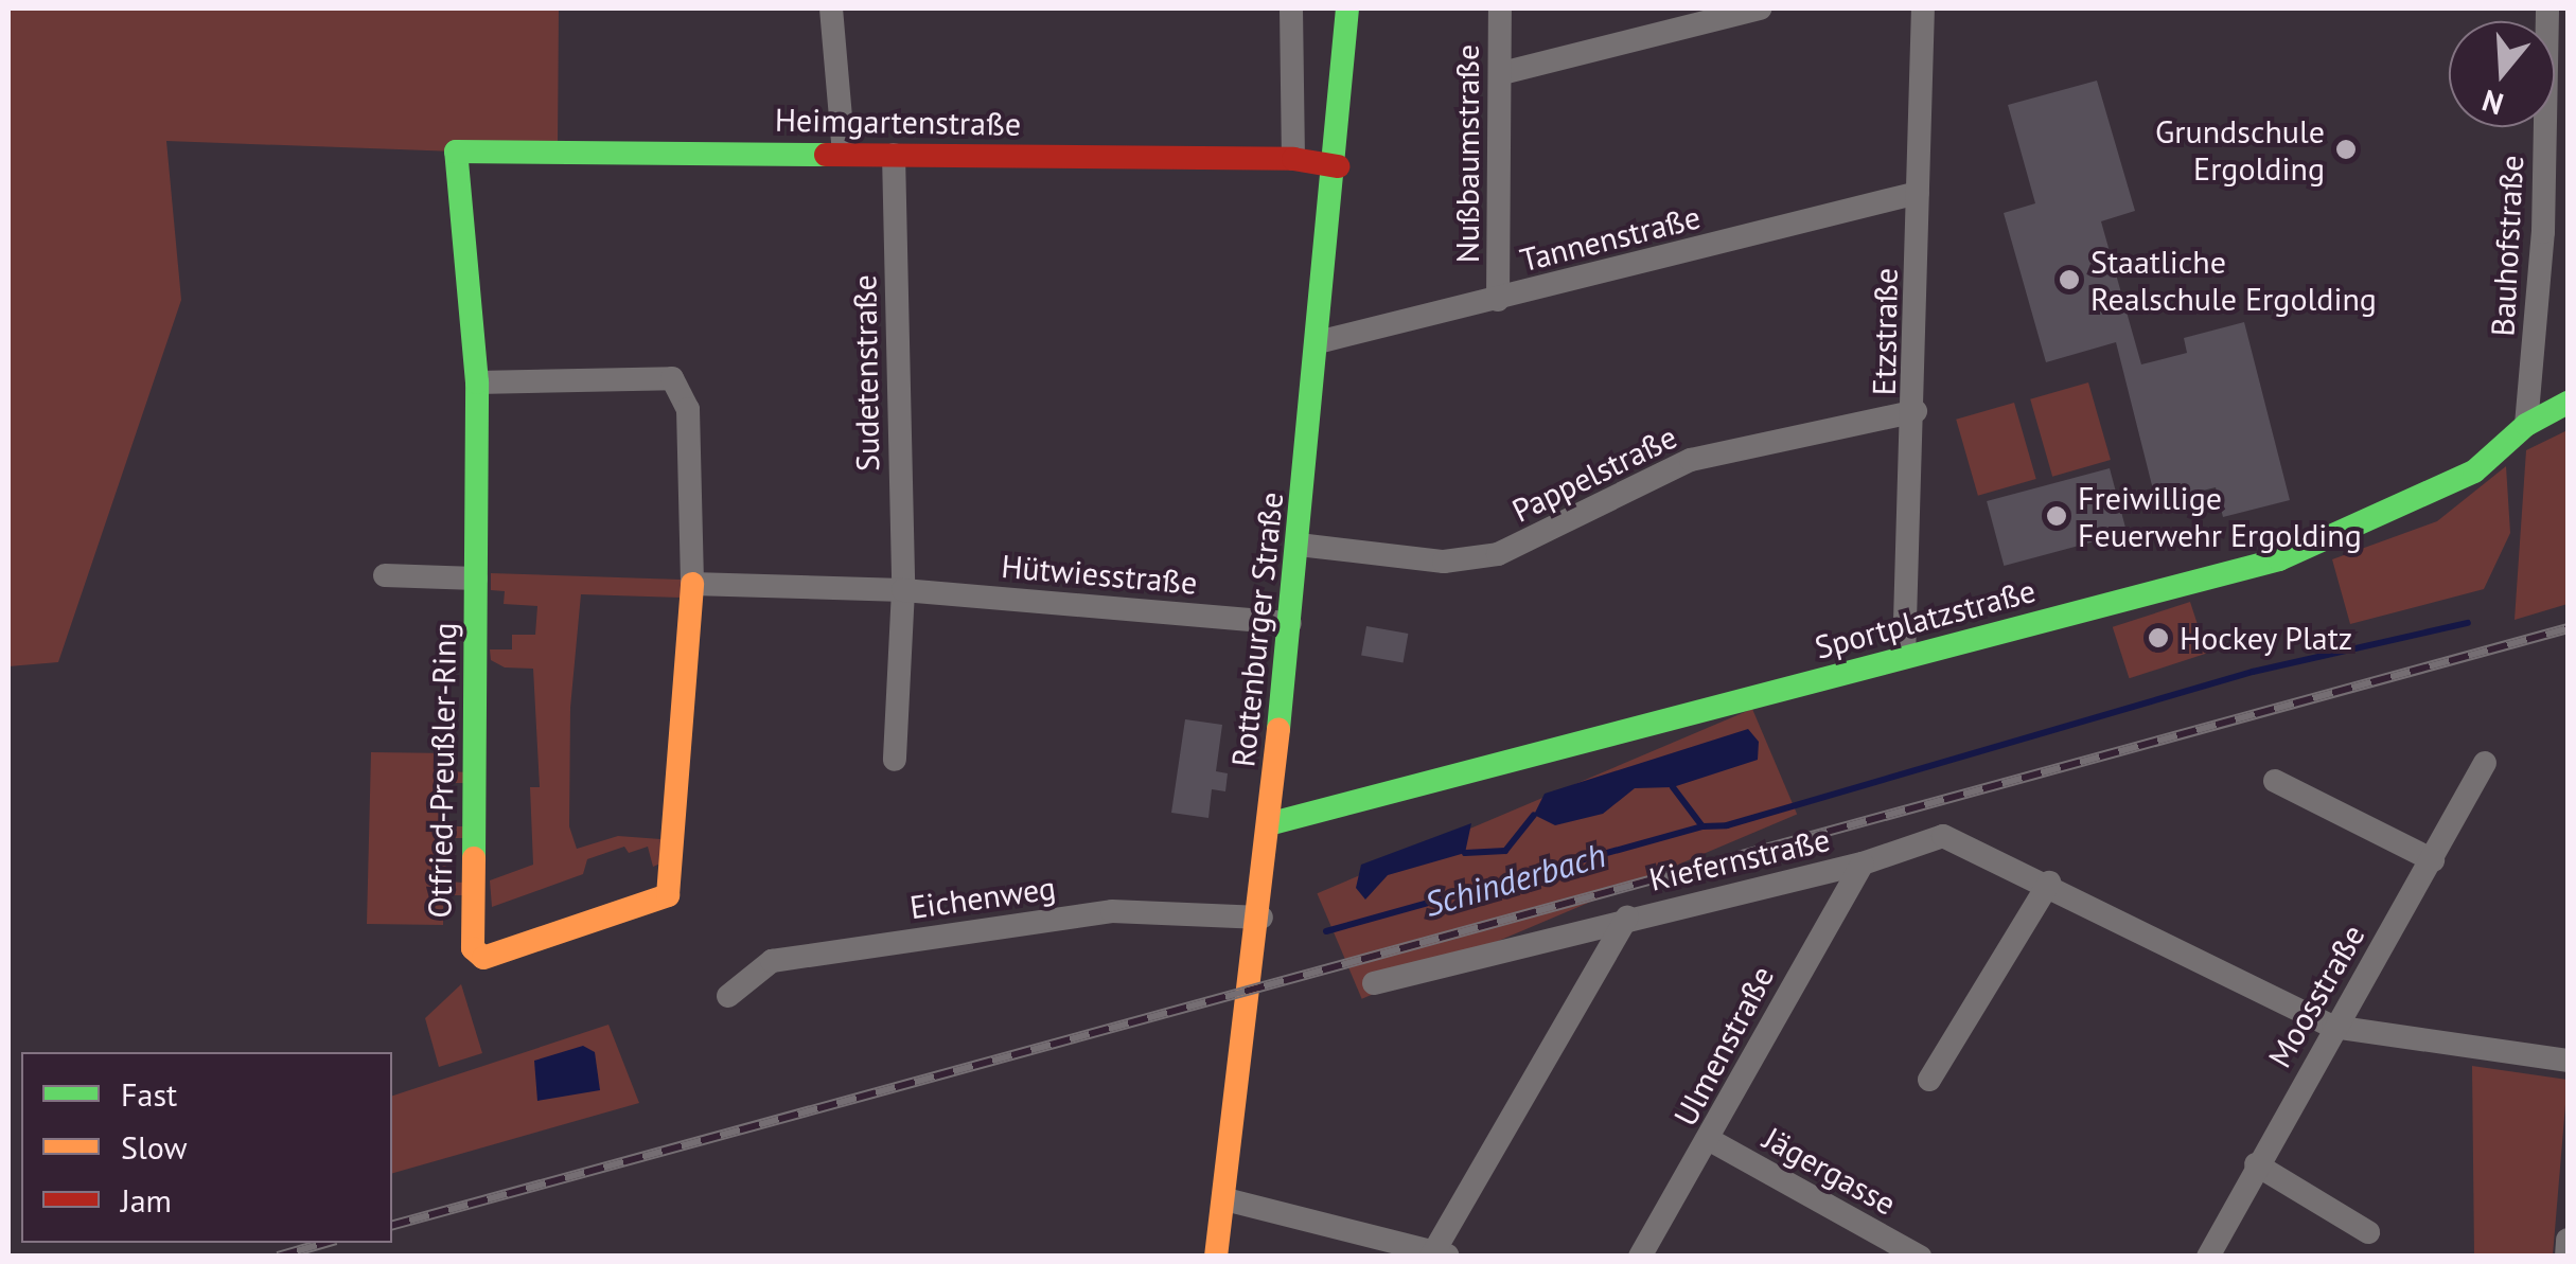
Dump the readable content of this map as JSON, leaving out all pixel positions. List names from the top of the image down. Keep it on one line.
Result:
{"streets":{"street":["Heimgartenstraße","Nußbaumstraße","Tannenstraße","Bauhofstraße","Etzstraße","Sudetenstraße","Pappelstraße","Hütwiesstraße","Sportplatzstraße","Rottenburger Straße","Otfried-Preußler-Ring","Kiefernstraße","Eichenweg","Moosstraße","Ulmenstraße","Jägergasse"]},"crossings":[["Heimgartenstraße","Sudetenstraße"],["Heimgartenstraße","Rottenburger Straße"],["Heimgartenstraße","Otfried-Preußler-Ring"],["Nußbaumstraße","Tannenstraße"],["Tannenstraße","Etzstraße"],["Tannenstraße","Rottenburger Straße"],["Bauhofstraße","Sportplatzstraße"],["Etzstraße","Pappelstraße"],["Etzstraße","Sportplatzstraße"],["Sudetenstraße","Hütwiesstraße"],["Pappelstraße","Rottenburger Straße"],["Hütwiesstraße","Rottenburger Straße"],["Hütwiesstraße","Otfried-Preußler-Ring"],["Sportplatzstraße","Rottenburger Straße"],["Rottenburger Straße","Eichenweg"],["Kiefernstraße","Moosstraße"],["Kiefernstraße","Ulmenstraße"],["Ulmenstraße","Jägergasse"]],"water":["Schinderbach"],"places":["Grundschule Ergolding","Staatliche Realschule Ergolding","Freiwillige Feuerwehr Ergolding","Hockey Platz"],"legend":["Fast","Slow","Jam"],"north":"bottom"}
